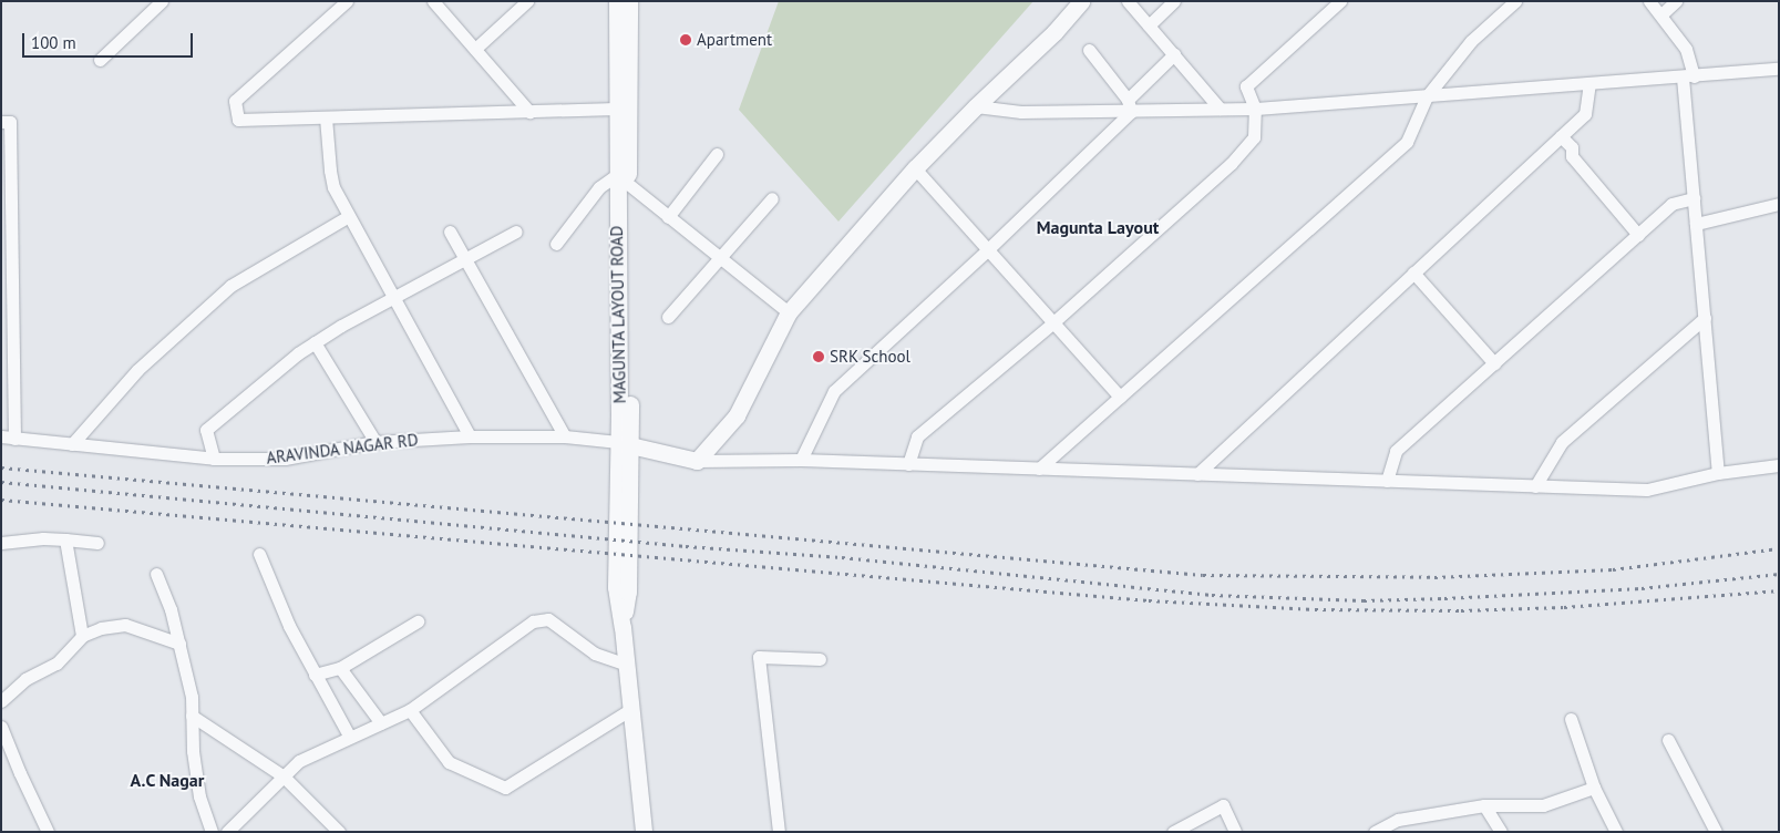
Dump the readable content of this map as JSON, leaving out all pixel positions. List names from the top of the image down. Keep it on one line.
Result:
{"streets":{"street":["MAGUNTA LAYOUT ROAD","ARAVINDA NAGAR RD"]},"crossings":[["MAGUNTA LAYOUT ROAD","ARAVINDA NAGAR RD"]],"districts":["Magunta Layout","A.C Nagar"],"places":["Apartment","SRK School"],"scale_bar":"100 m"}
